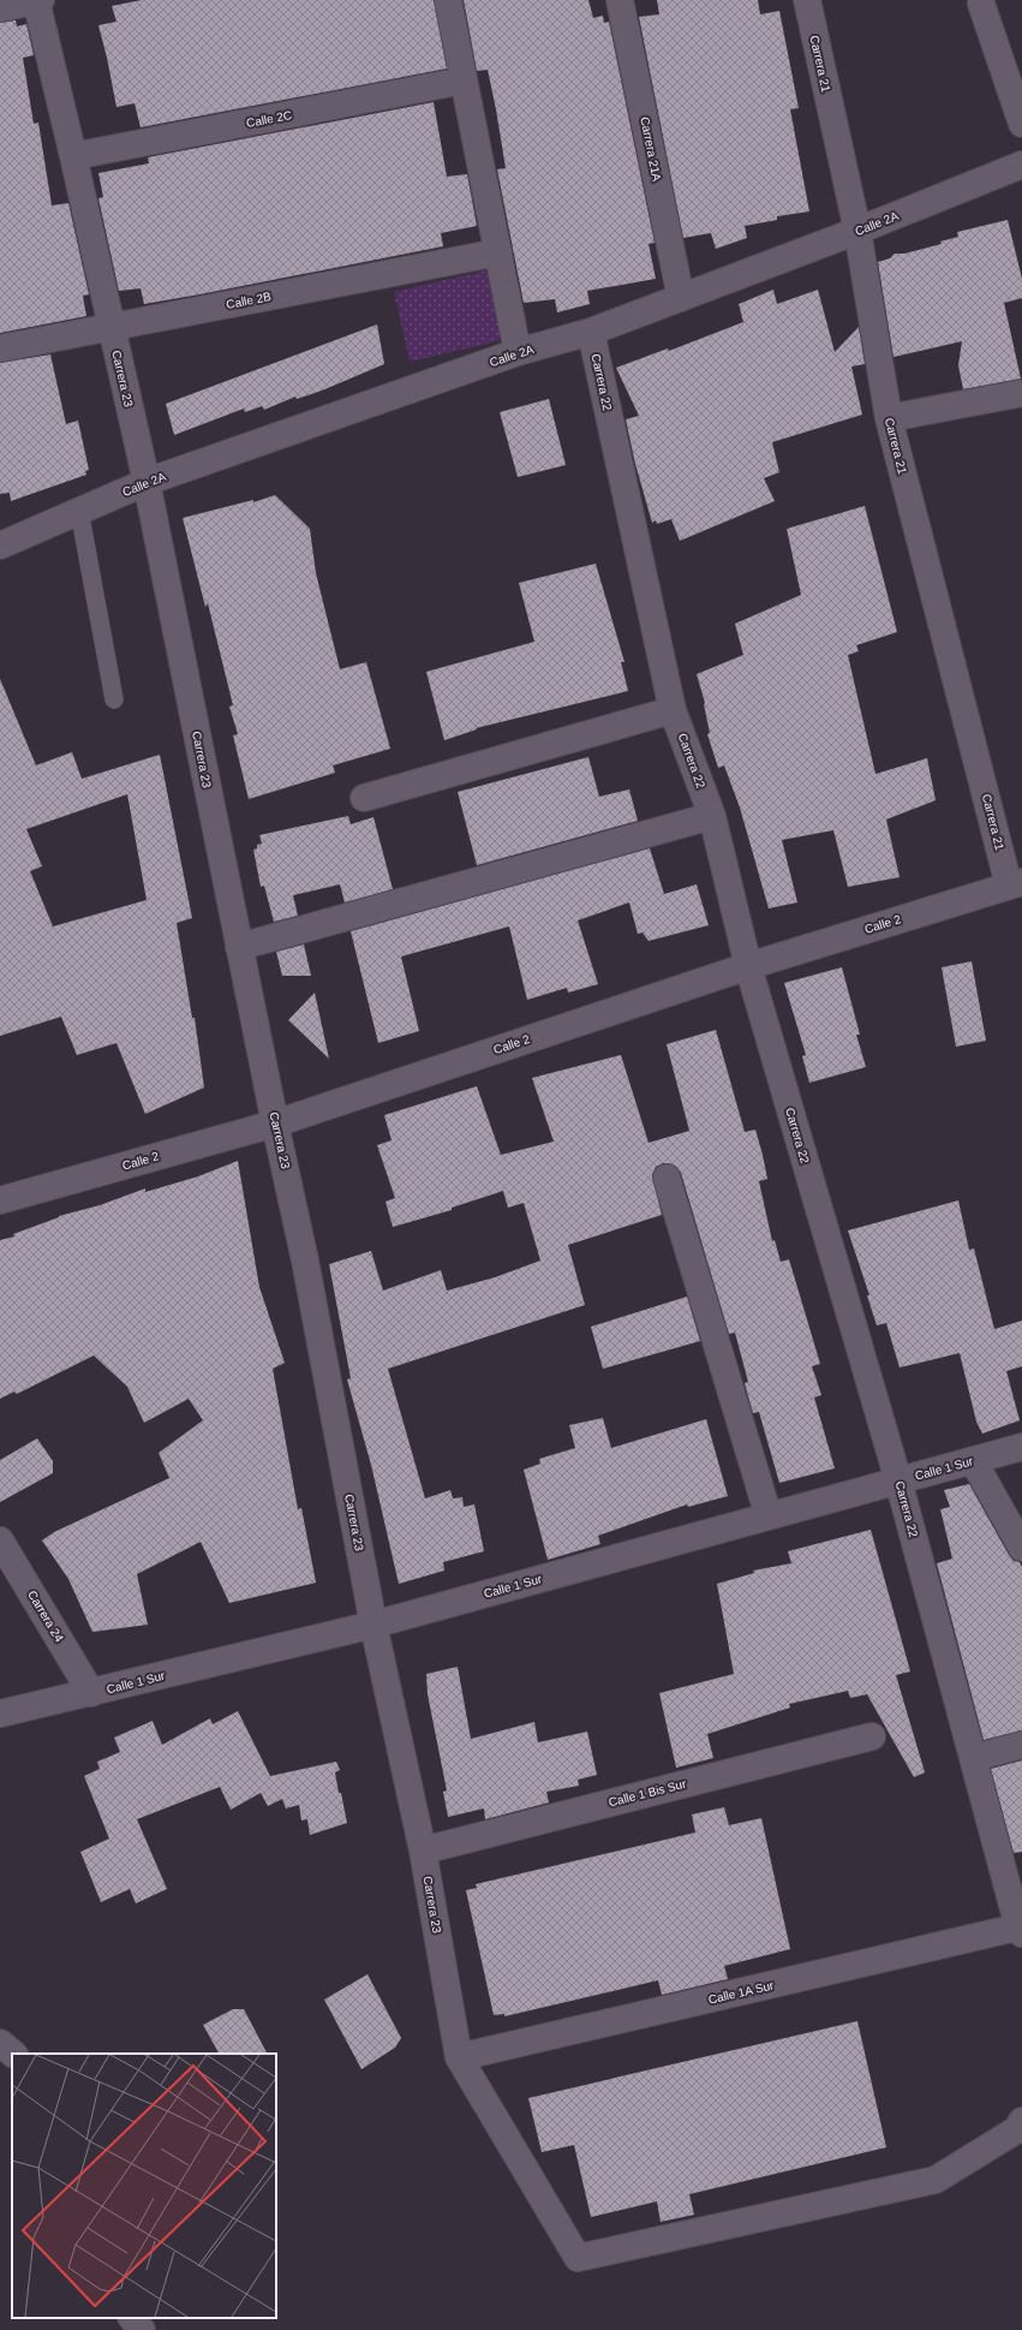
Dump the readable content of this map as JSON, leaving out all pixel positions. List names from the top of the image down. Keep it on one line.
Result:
{"streets":{"street":["Carrera 21","Calle 2C","Carrera 21A","Calle 2A","Calle 2B","Carrera 23","Carrera 22","Calle 2","Calle 1 Sur","Carrera 24","Calle 1 Bis Sur","Calle 1A Sur"]},"crossings":[["Carrera 21","Calle 2A"],["Carrera 21","Calle 2"],["Calle 2C","Carrera 23"],["Carrera 21A","Calle 2A"],["Calle 2A","Carrera 23"],["Calle 2A","Carrera 22"],["Calle 2B","Carrera 23"],["Carrera 23","Calle 2"],["Carrera 23","Calle 1 Sur"],["Carrera 23","Calle 1 Bis Sur"],["Carrera 23","Calle 1A Sur"],["Carrera 22","Calle 2"],["Carrera 22","Calle 1 Sur"],["Carrera 22","Calle 1A Sur"],["Calle 1 Sur","Carrera 24"]]}
